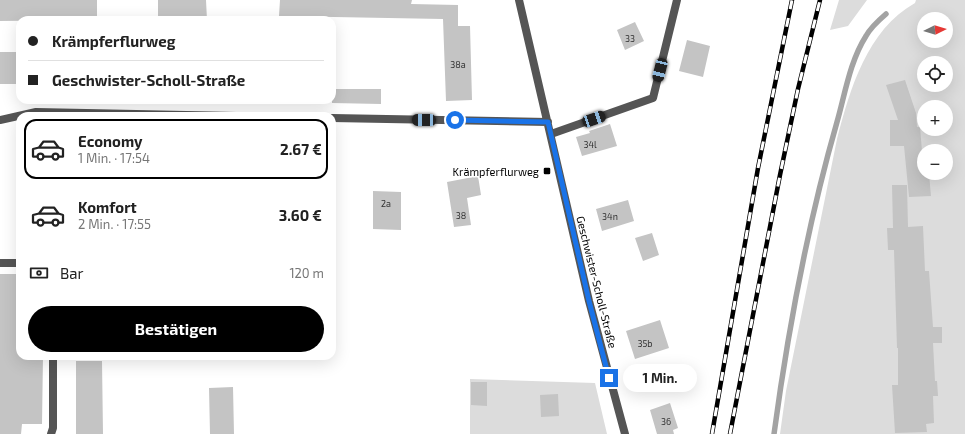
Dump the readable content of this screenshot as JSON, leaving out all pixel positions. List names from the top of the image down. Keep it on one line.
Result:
{"streets":{"street":["Geschwister-Scholl-Straße"]},"places":{"transit":["Krämpferflurweg"]},"house_numbers":["33","38a","34l","2a","38","34n","35b","36"],"north":"right","page":{"map_buttons":["+","−"],"banner":["Krämpferflurweg","Geschwister-Scholl-Straße"],"list":[{"name":"Economy","note":"1 Min. · 17:54","value":"2.67 €"},{"name":"Komfort","note":"2 Min. · 17:55","value":"3.60 €"}],"pay":["Bar","120 m"],"buttons":"Bestätigen","bubble":"1 Min."}}
